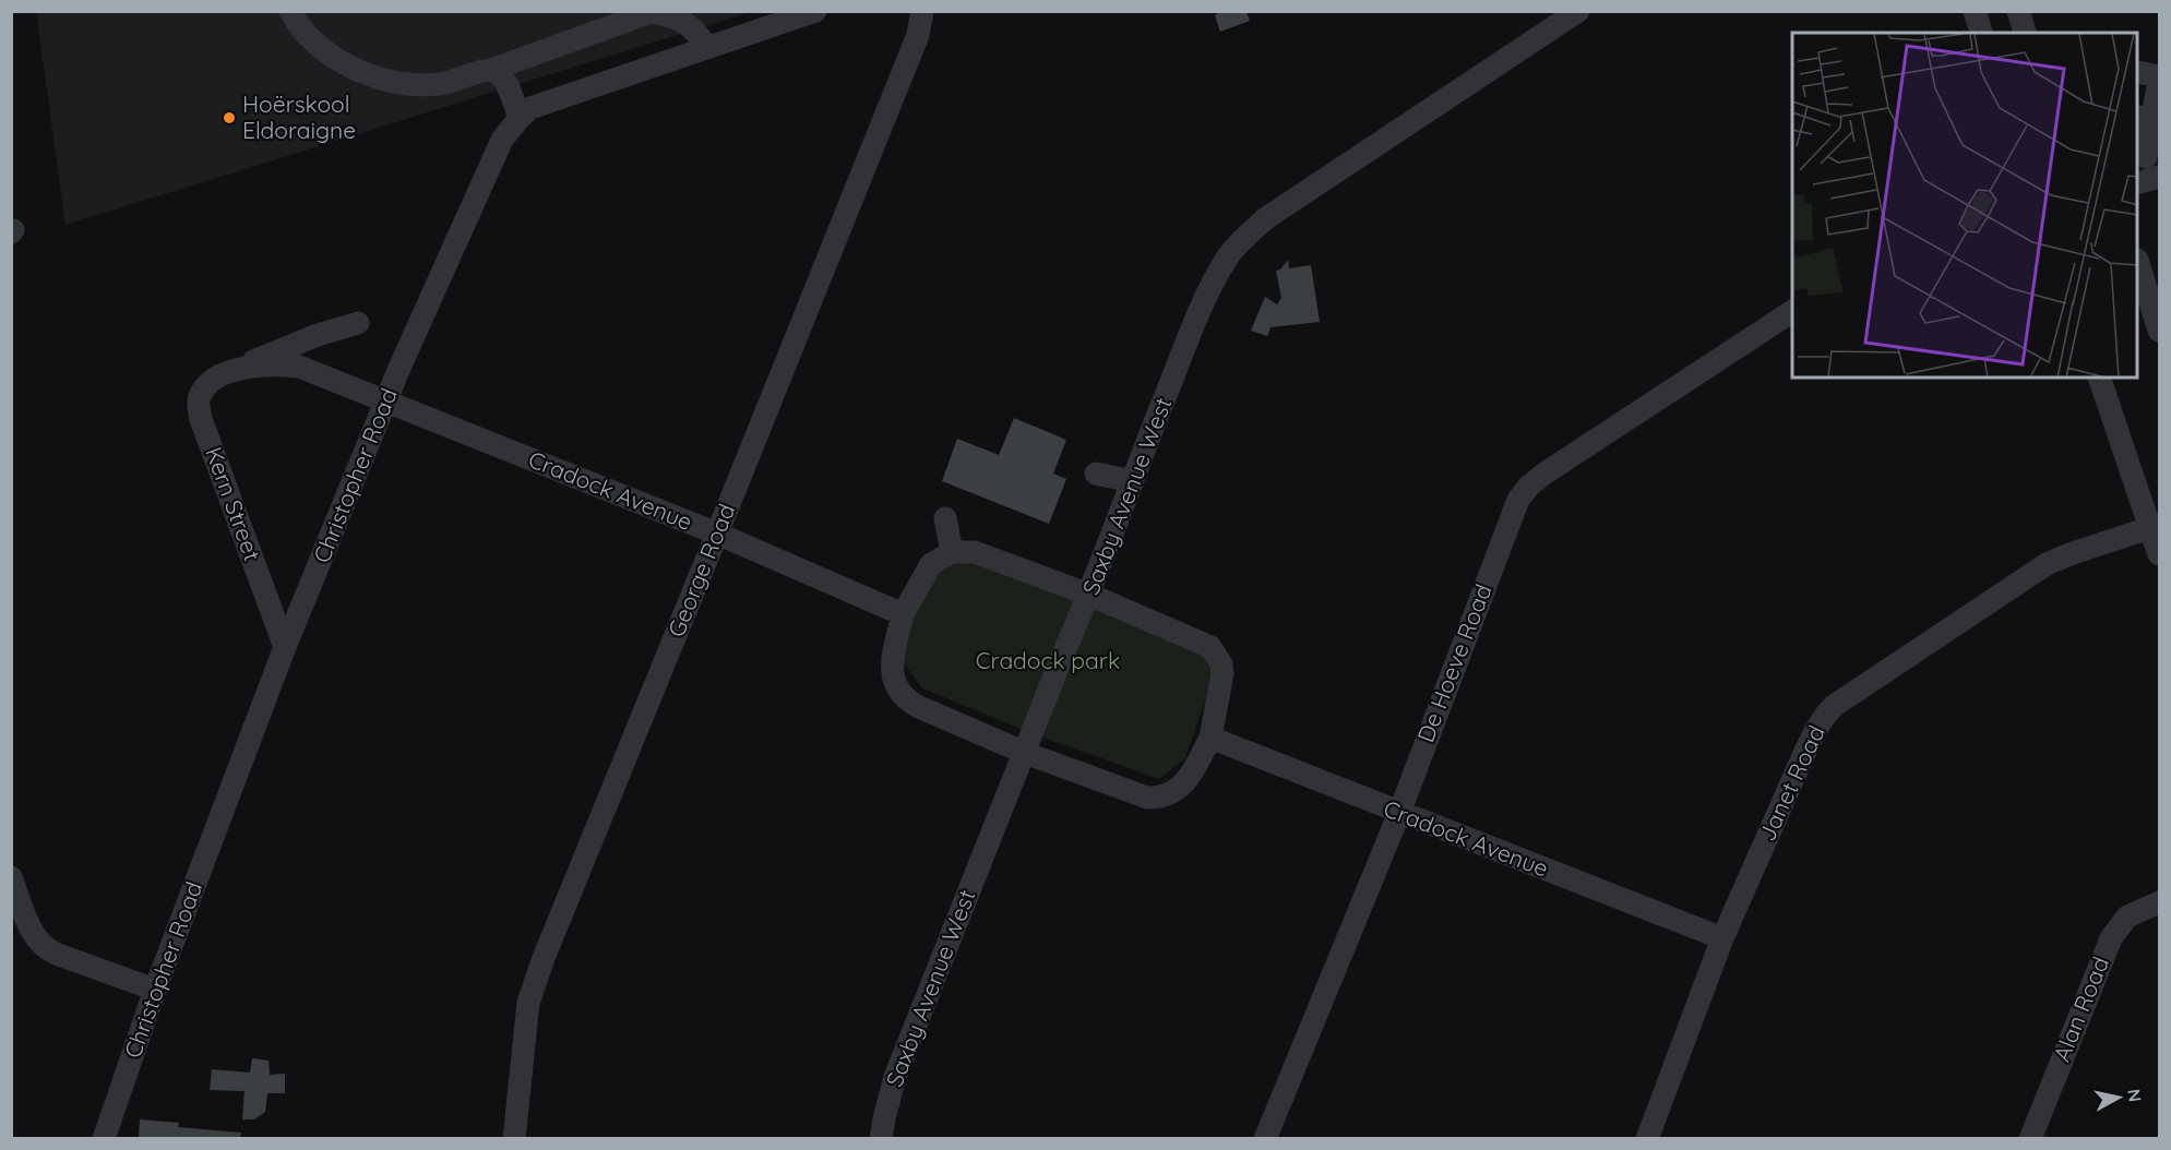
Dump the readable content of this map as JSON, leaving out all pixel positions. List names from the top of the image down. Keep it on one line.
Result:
{"streets":{"street":["Christopher Road","Cradock Avenue","Saxby Avenue West","Kern Street","George Road","De Hoeve Road","Janet Road","Alan Road"]},"crossings":[["Christopher Road","Cradock Avenue"],["Christopher Road","Kern Street"],["Cradock Avenue","Kern Street"],["Cradock Avenue","George Road"],["Cradock Avenue","De Hoeve Road"],["Cradock Avenue","Janet Road"]],"parks":["Cradock park"],"places":["Hoërskool Eldoraigne"],"north":"right"}
